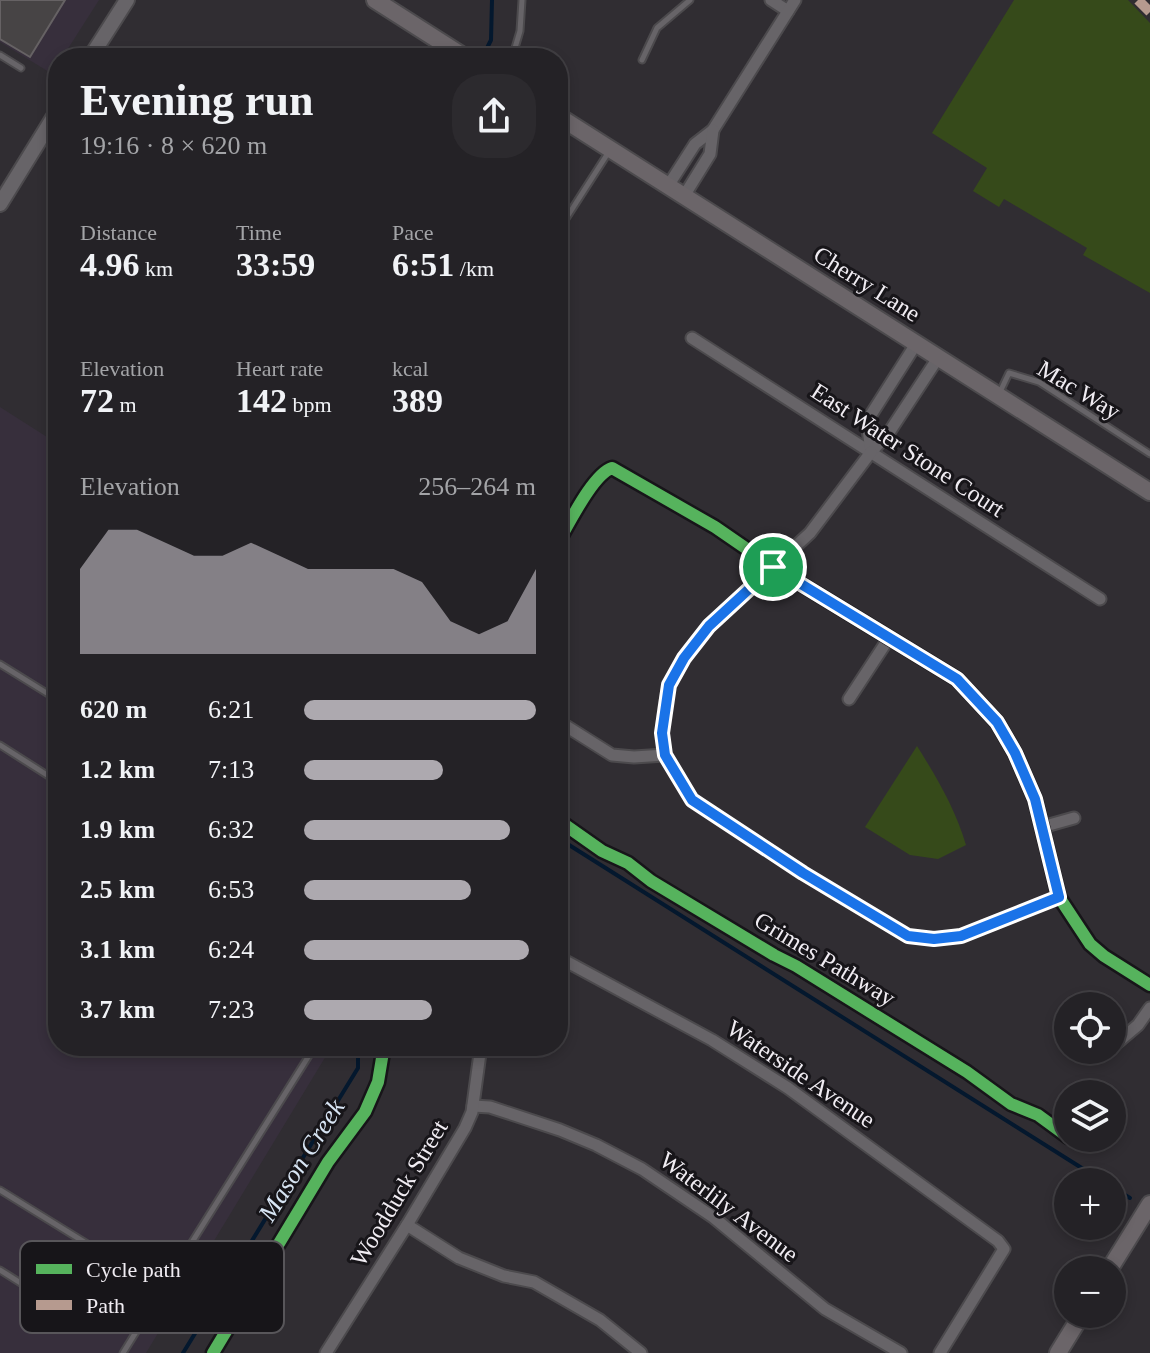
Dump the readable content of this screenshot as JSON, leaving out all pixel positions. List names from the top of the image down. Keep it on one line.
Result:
{"streets":{"main road":["Cherry Lane"],"street":["East Water Stone Court","Waterside Avenue","Woodduck Street","Waterlily Avenue"],"lane":["Mac Way"],"cycle path":["Grimes Pathway"]},"crossings":[["Cherry Lane","Mac Way"],["Woodduck Street","Waterlily Avenue"]],"water":["Mason Creek"],"legend":["Cycle path","Path"],"page":{"heading":["Evening run","19:16 · 8 × 620 m"],"stats":[["Distance","4.96 km"],["Time","33:59"],["Pace","6:51 /km"],["Elevation","72 m"],["Heart rate","142 bpm"],["kcal","389"]],"chart":["Elevation","256–264 m"],"list":[{"name":"620 m","note":"6:21"},{"name":"1.2 km","note":"7:13"},{"name":"1.9 km","note":"6:32"},{"name":"2.5 km","note":"6:53"},{"name":"3.1 km","note":"6:24"},{"name":"3.7 km","note":"7:23"}],"map_buttons":["+","−"]}}
